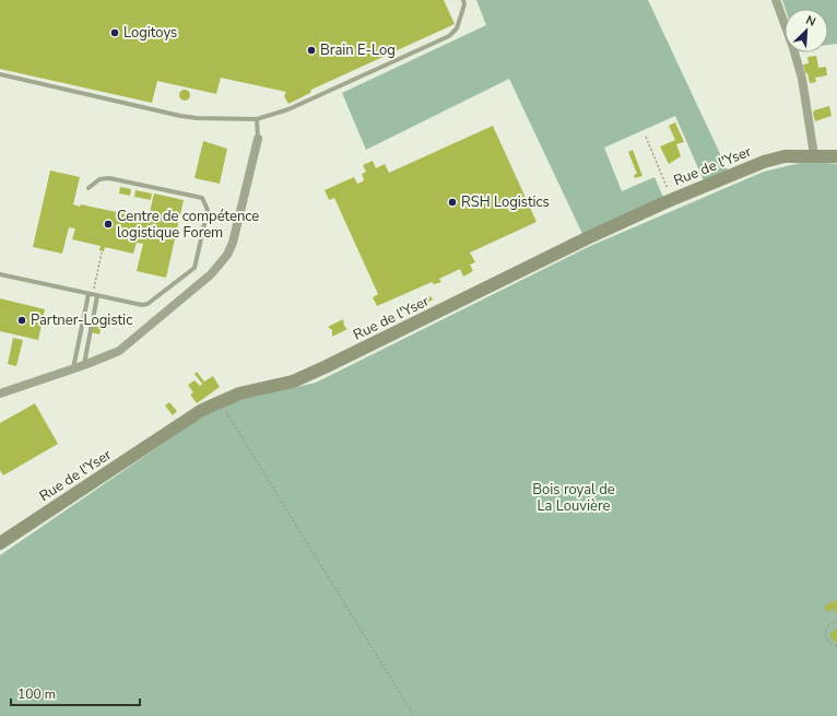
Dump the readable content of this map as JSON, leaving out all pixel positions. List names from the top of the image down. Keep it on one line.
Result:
{"streets":{"street":["Rue de l'Yser"]},"parks":["Bois royal de La Louvière"],"places":["Logitoys","Brain E-Log","RSH Logistics","Centre de compétence logistique Forem","Partner-Logistic"],"scale_bar":"100 m","north":"top right"}
